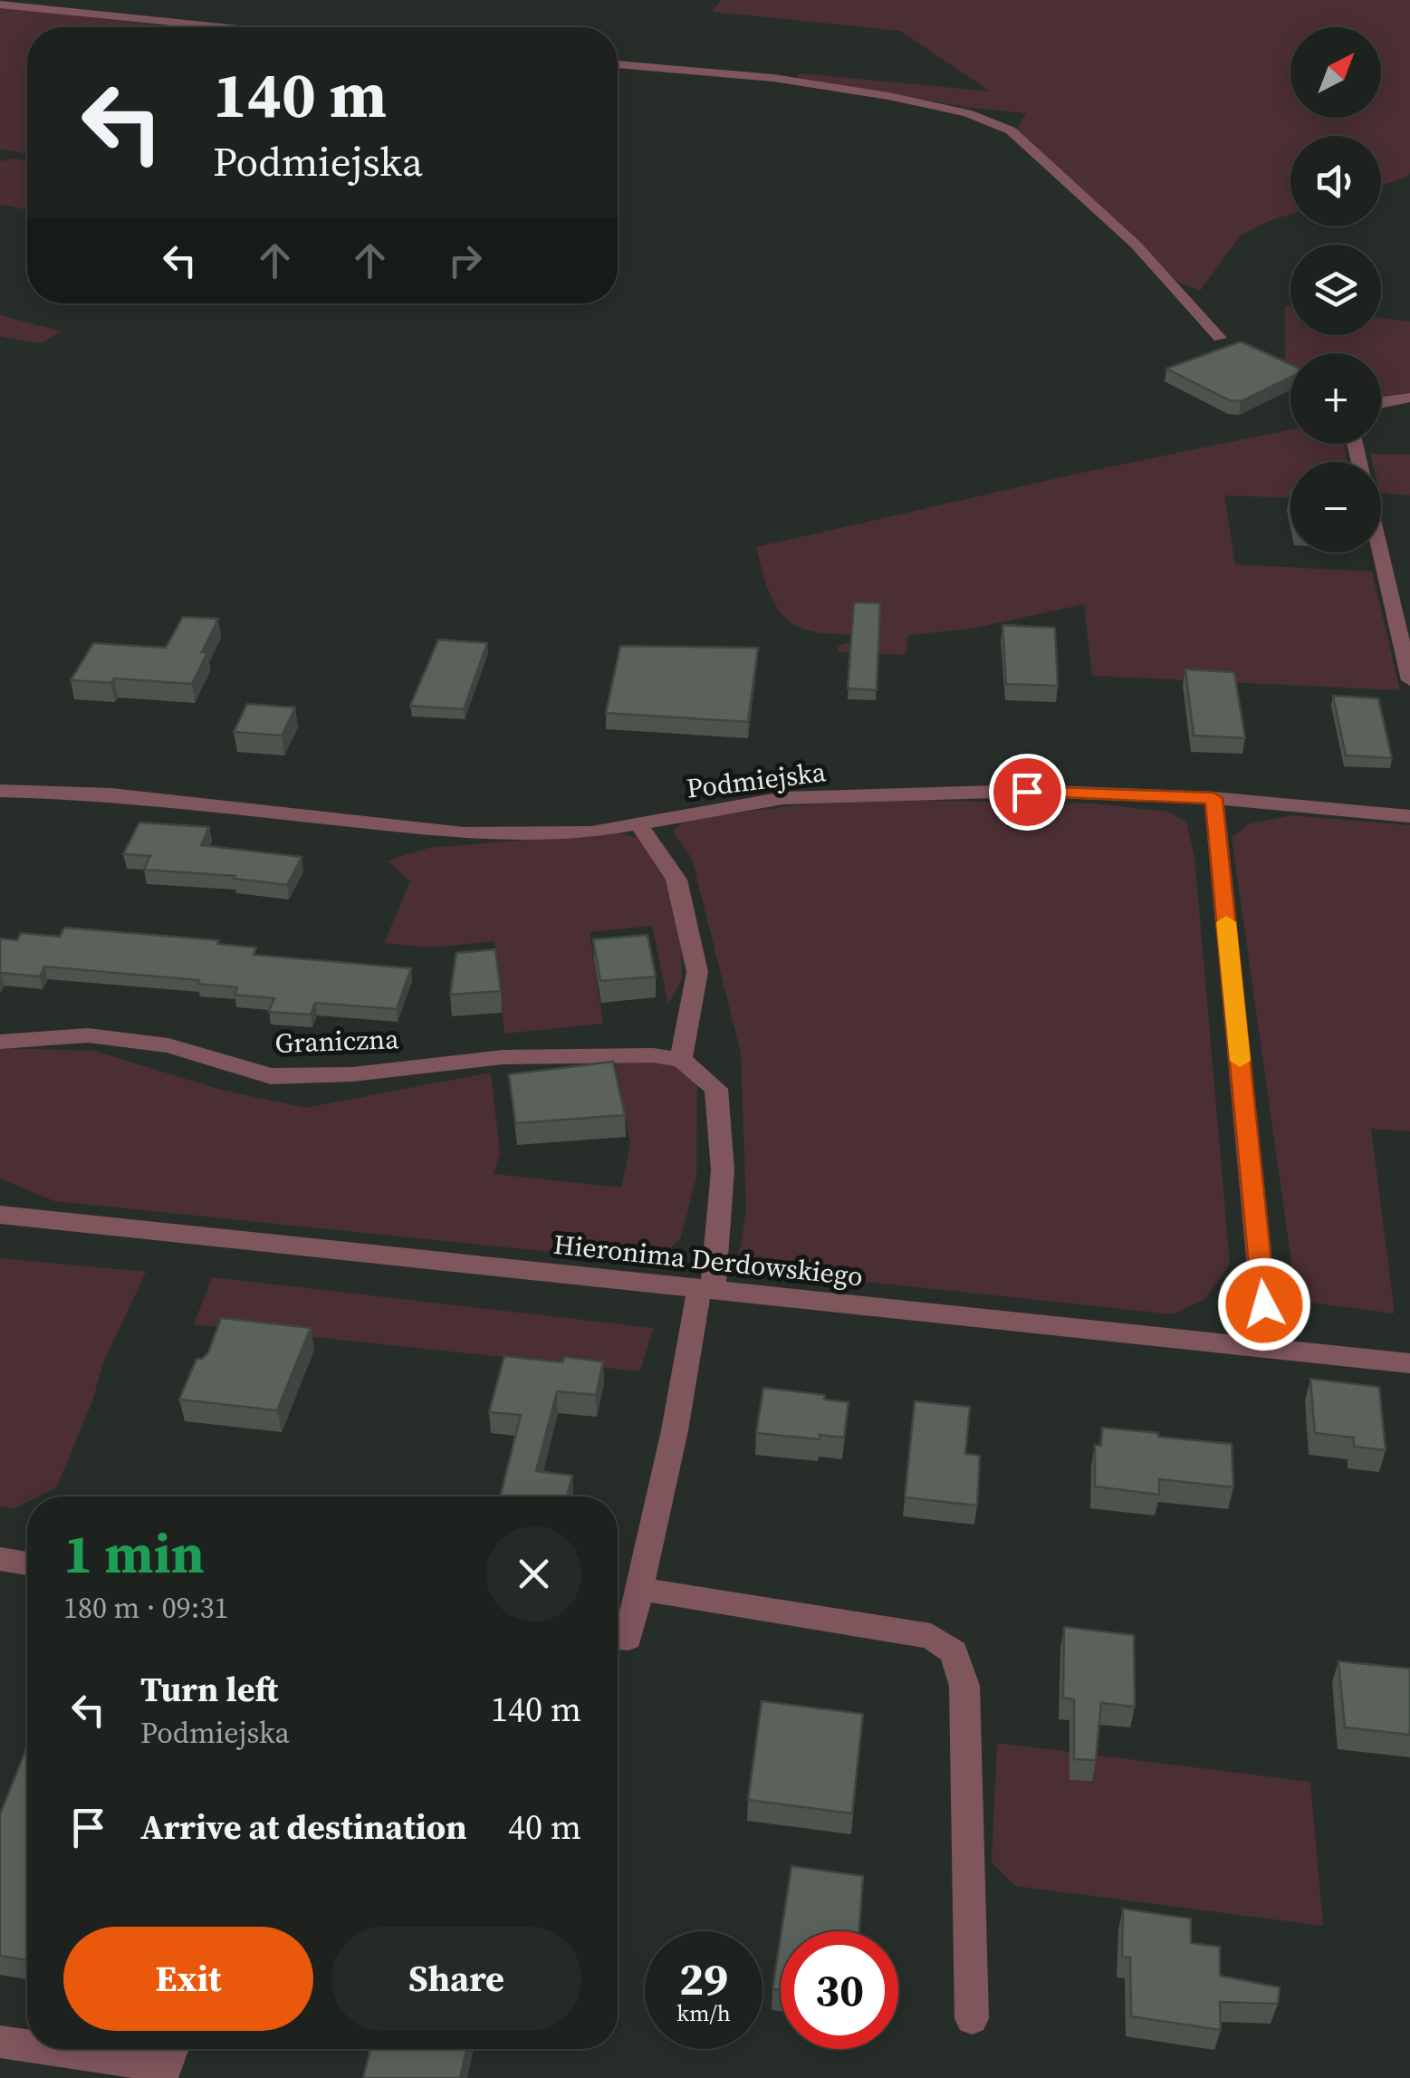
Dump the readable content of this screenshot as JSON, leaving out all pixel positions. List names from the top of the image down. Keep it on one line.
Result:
{"streets":{"street":["Podmiejska","Graniczna","Hieronima Derdowskiego"]},"north":"top right","page":{"map_buttons":["+","−"],"turn":["140 m","Podmiejska"],"heading":["1 min","180 m · 09:31"],"list":[{"name":"Turn left","note":"Podmiejska","value":"140 m"},{"name":"Arrive at destination","value":"40 m"}],"buttons":["Exit","Share"],"speed":"29 km/h","limit":"30"}}
